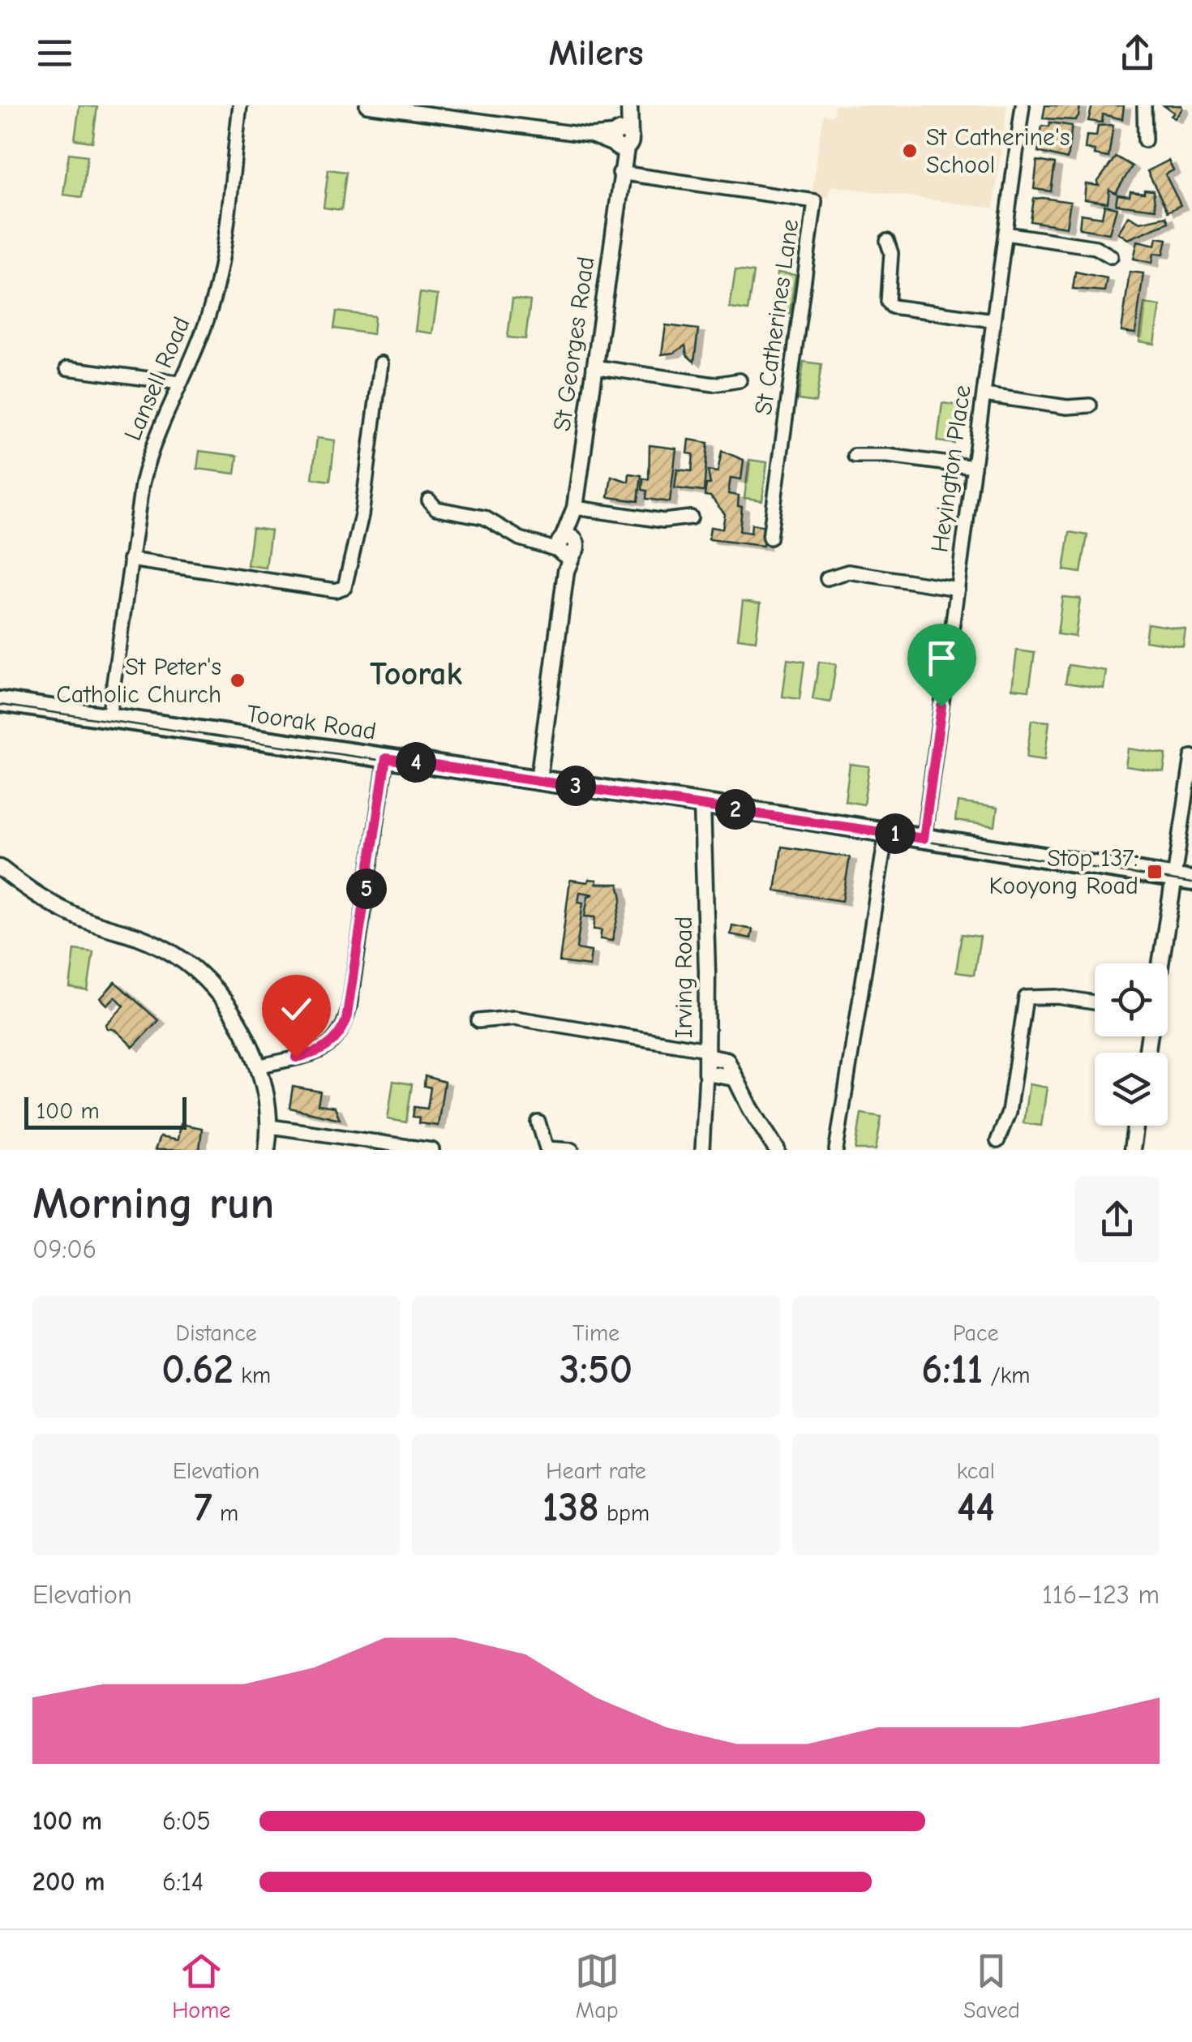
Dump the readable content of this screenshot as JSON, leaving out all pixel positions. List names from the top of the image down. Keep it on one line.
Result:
{"streets":{"main road":["Toorak Road"],"street":["St Catherines Lane","St Georges Road","Lansell Road","Heyington Place","Irving Road"]},"crossings":[["St Catherines Lane","St Georges Road"],["St Georges Road","Toorak Road"],["Lansell Road","Toorak Road"],["Heyington Place","Toorak Road"],["Toorak Road","Irving Road"]],"districts":["Toorak"],"places":{"other":["St Catherine's School","St Peter's Catholic Church"],"transit":["Stop 137: Kooyong Road"]},"scale_bar":"100 m","page":{"header":"Milers","pins":["4","3","2","1","5"],"scale":"100 m","heading":["Morning run","09:06"],"stats":[["Distance","0.62 km"],["Time","3:50"],["Pace","6:11 /km"],["Elevation","7 m"],["Heart rate","138 bpm"],["kcal","44"]],"chart":["Elevation","116–123 m"],"list":[{"name":"100 m","note":"6:05"},{"name":"200 m","note":"6:14"}],"tabs":["Home","Map","Saved"]}}
